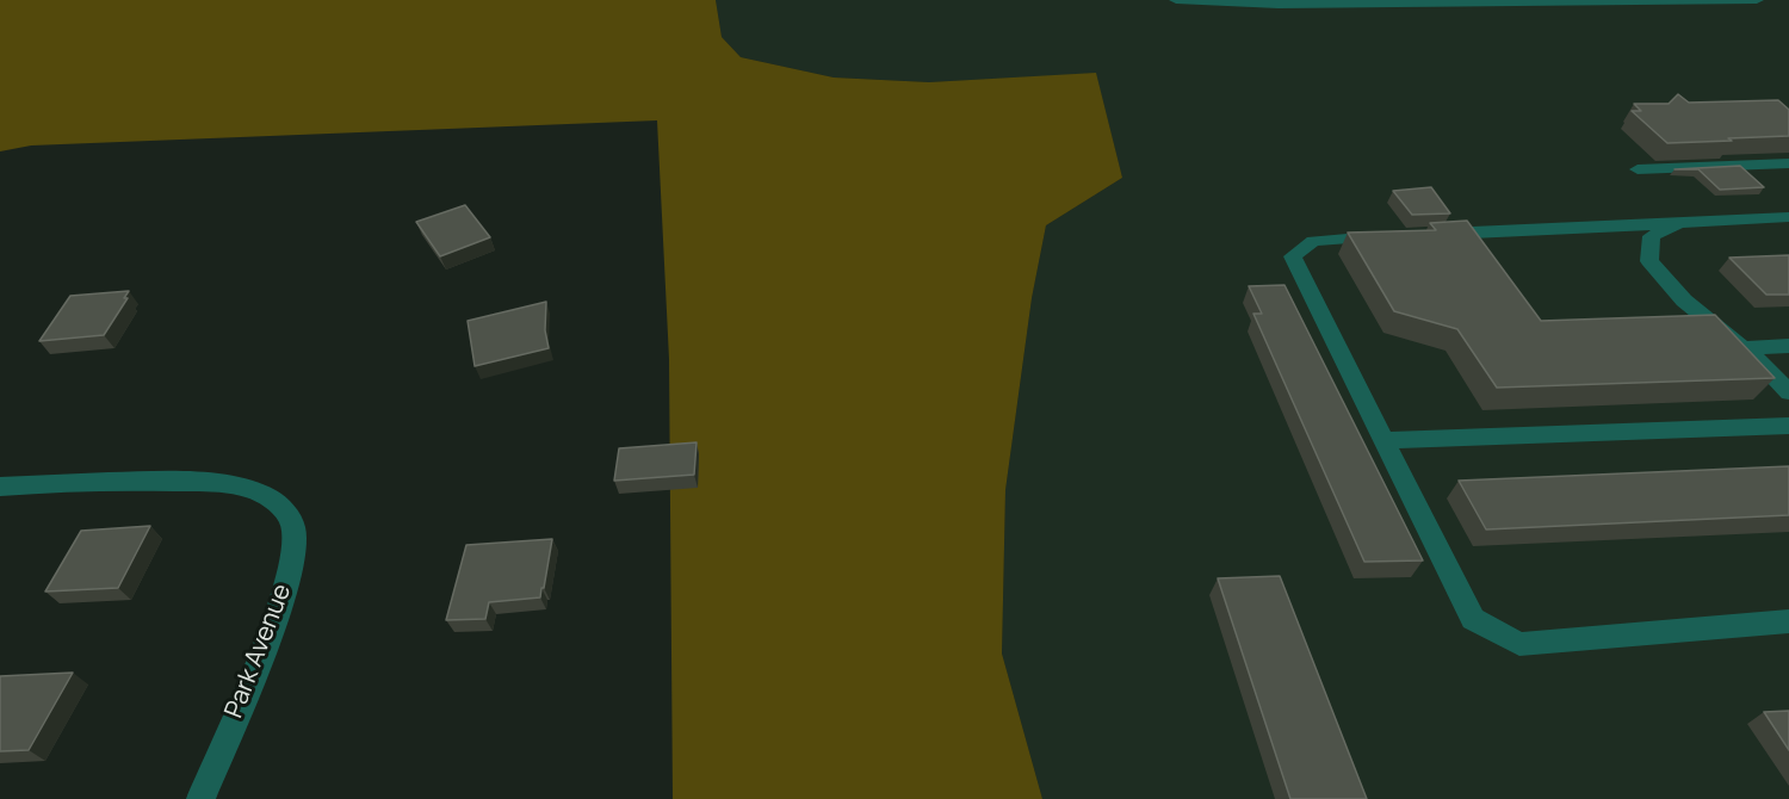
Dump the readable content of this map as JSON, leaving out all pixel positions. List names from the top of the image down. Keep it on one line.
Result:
{"streets":{"street":["Park Avenue"]}}
